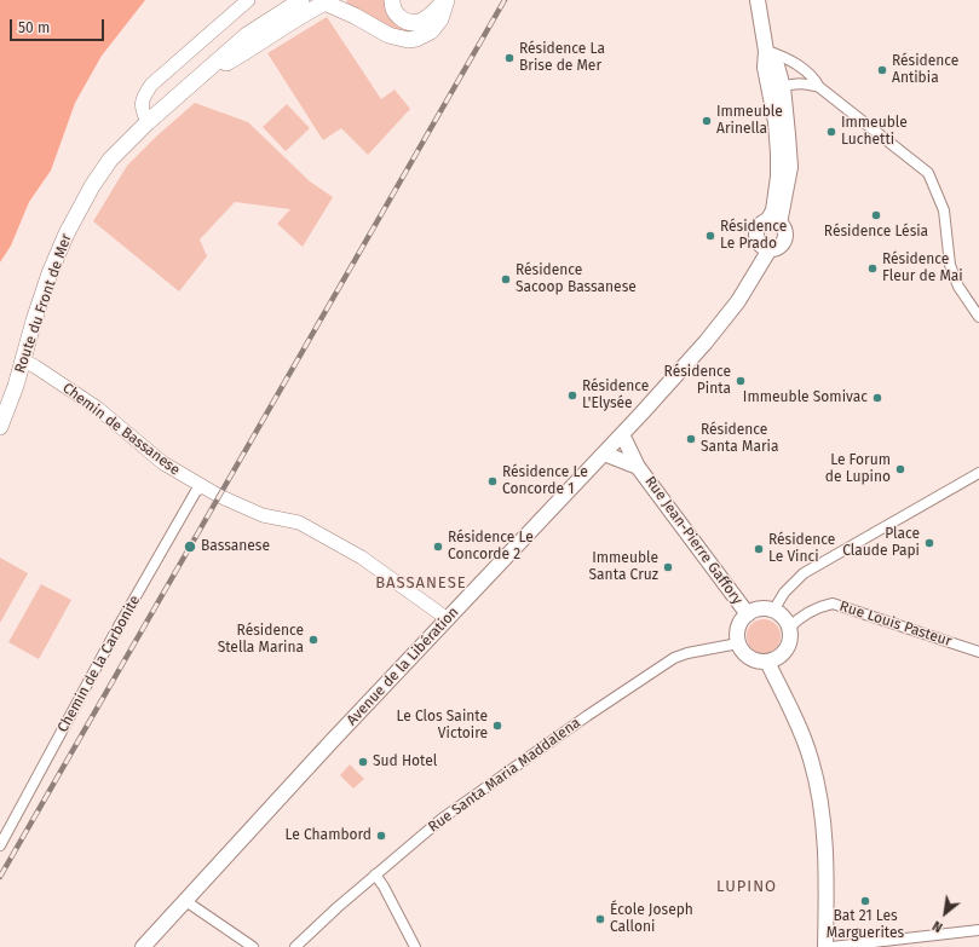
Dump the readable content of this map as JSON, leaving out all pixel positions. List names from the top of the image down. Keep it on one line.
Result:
{"streets":{"main road":["Route du Front de Mer","Rue Jean-Pierre Gaffory","Avenue de la Libération"],"street":["Chemin de Bassanese","Rue Louis Pasteur","Chemin de la Carbonite","Rue Santa Maria Maddalena"]},"crossings":[["Route du Front de Mer","Chemin de Bassanese"],["Chemin de Bassanese","Chemin de la Carbonite"],["Chemin de Bassanese","Avenue de la Libération"],["Rue Jean-Pierre Gaffory","Rue Louis Pasteur"],["Rue Jean-Pierre Gaffory","Avenue de la Libération"],["Rue Jean-Pierre Gaffory","Rue Santa Maria Maddalena"],["Rue Louis Pasteur","Rue Santa Maria Maddalena"]],"districts":["BASSANESE","LUPINO"],"places":["Résidence La Brise de Mer","Résidence Antibia","Immeuble Arinella","Immeuble Luchetti","Résidence Lésia","Résidence Le Prado","Résidence Fleur de Mai","Résidence Sacoop Bassanese","Résidence Pinta","Résidence L'Elysée","Immeuble Somivac","Résidence Santa Maria","Le Forum de Lupino","Résidence Le Concorde 1","Place Claude Papi","Bassanese","Résidence Le Concorde 2","Résidence Le Vinci","Immeuble Santa Cruz","Résidence Stella Marina","Le Clos Sainte Victoire","Sud Hotel","Le Chambord","Bat 21 Les Marguerites","École Joseph Calloni"],"scale_bar":"50 m","north":"bottom left"}
